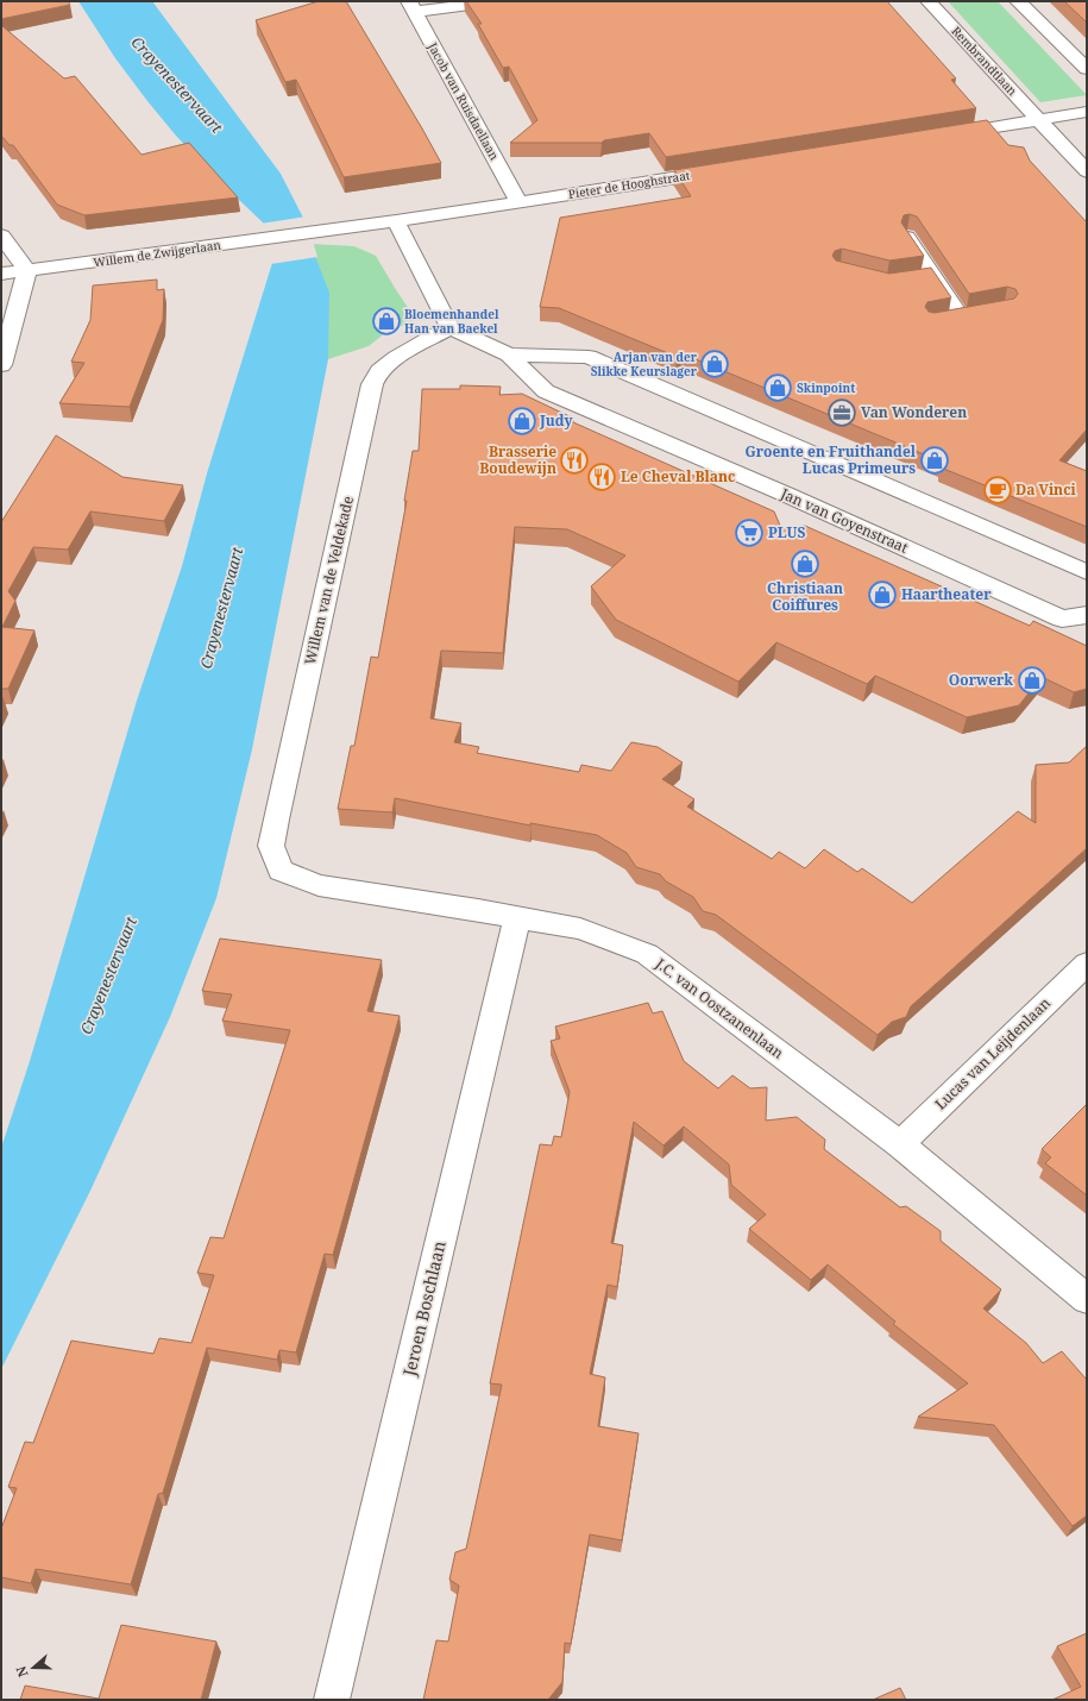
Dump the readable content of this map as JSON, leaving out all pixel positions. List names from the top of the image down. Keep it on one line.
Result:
{"streets":{"street":["Rembrandtlaan","Jacob van Ruisdaellaan","Pieter de Hooghstraat","Willem de Zwijgerlaan","Jan van Goyenstraat","Willem van de Veldekade","J.C. van Oostzanenlaan","Lucas van Leijdenlaan","Jeroen Boschlaan"]},"crossings":[["Jacob van Ruisdaellaan","Pieter de Hooghstraat"],["Pieter de Hooghstraat","Willem de Zwijgerlaan"],["Jan van Goyenstraat","Willem van de Veldekade"],["Willem van de Veldekade","J.C. van Oostzanenlaan"],["J.C. van Oostzanenlaan","Lucas van Leijdenlaan"],["J.C. van Oostzanenlaan","Jeroen Boschlaan"]],"water":["Crayenestervaart"],"places":{"shop":["Bloemenhandel Han van Baekel","Arjan van der Slikke Keurslager","Skinpoint","Judy","Groente en Fruithandel Lucas Primeurs","Christiaan Coiffures","Haartheater","Oorwerk"],"office":["Van Wonderen"],"restaurant":["Brasserie Boudewijn","Le Cheval Blanc"],"cafe":["Da Vinci"],"supermarket":["PLUS"]},"north":"left"}
